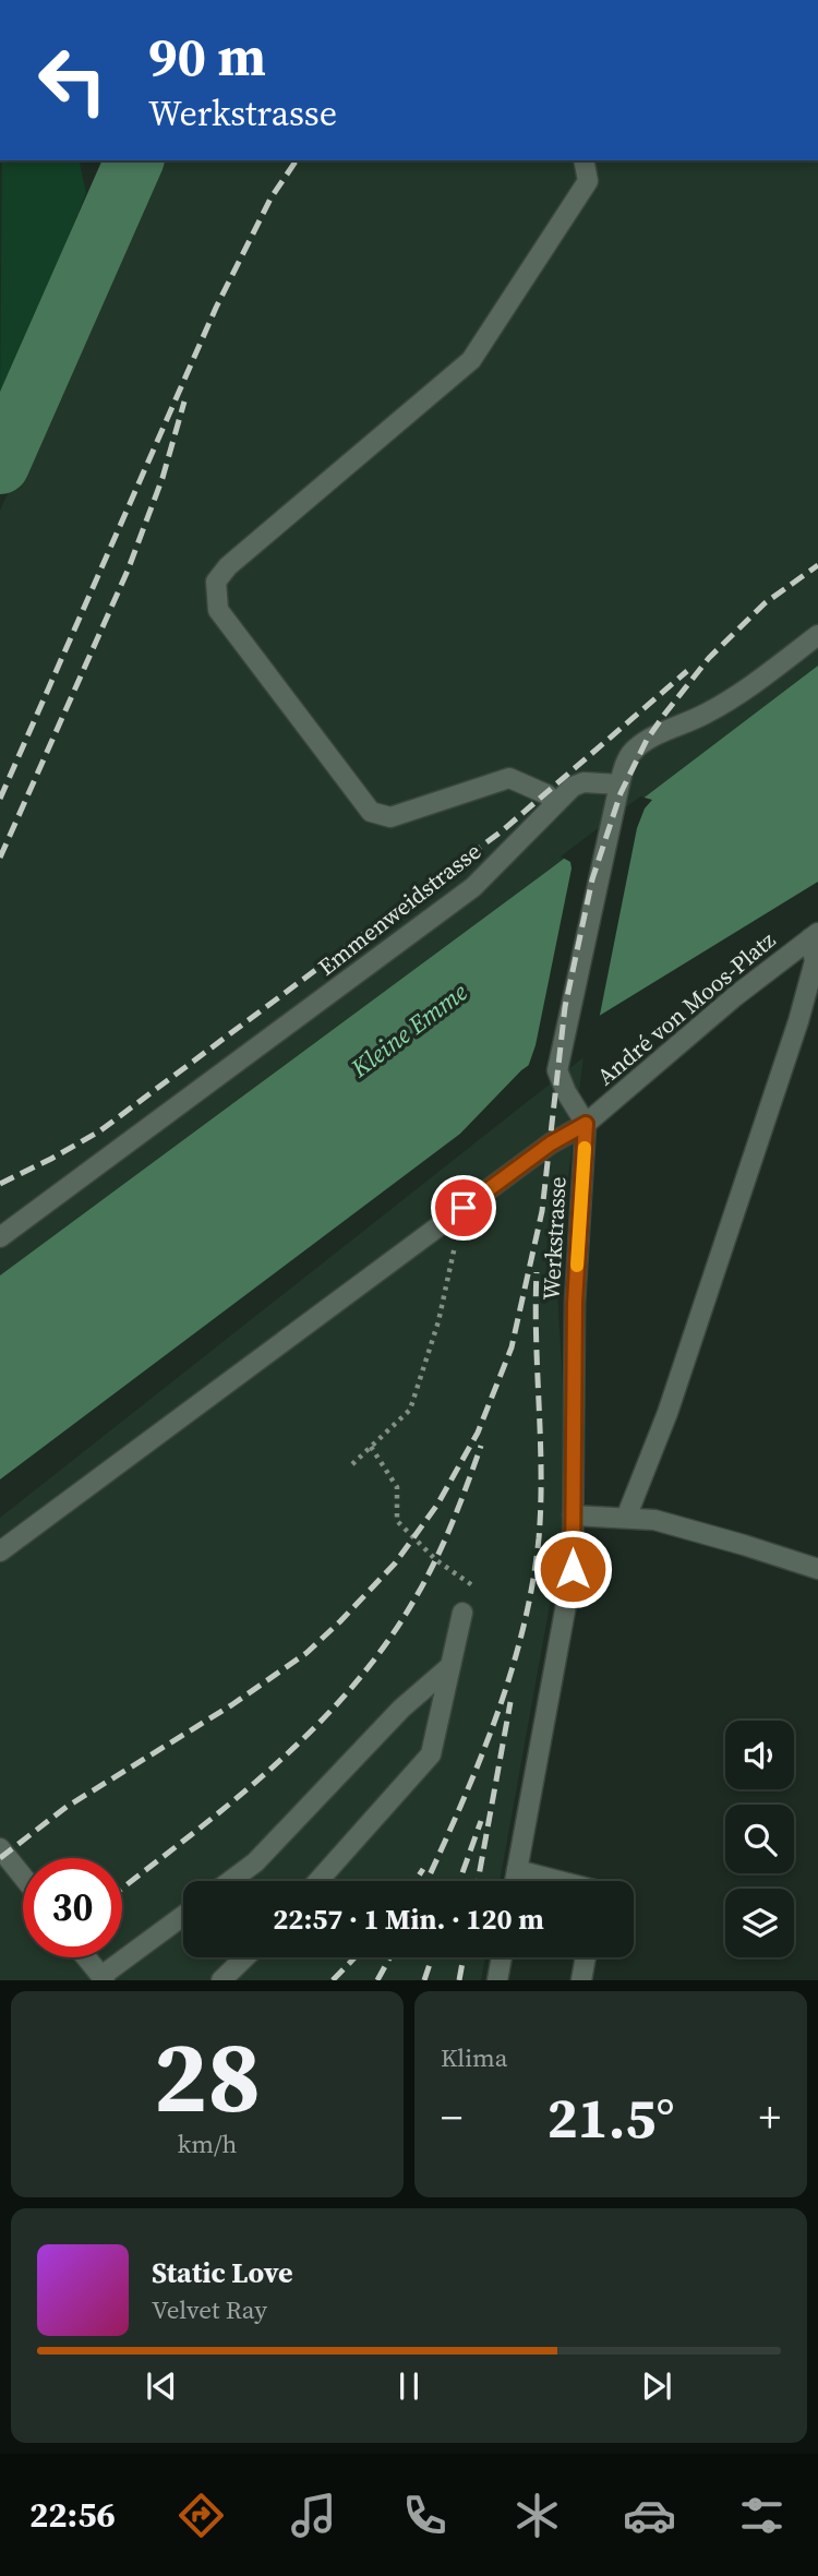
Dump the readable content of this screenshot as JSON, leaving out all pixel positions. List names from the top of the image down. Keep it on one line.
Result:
{"streets":{"street":["Emmenweidstrasse","André von Moos-Platz","Werkstrasse"]},"crossings":[["André von Moos-Platz","Werkstrasse"]],"water":["Kleine Emme"],"page":{"turn":["90 m","Werkstrasse"],"limit":"30","trip":"22:57 · 1 Min. · 120 m","tile":[["28","km/h"],"Klima"],"heat":["−","21.5°","+"],"song":["Static Love","Velvet Ray"],"tabs":"22:56"}}
